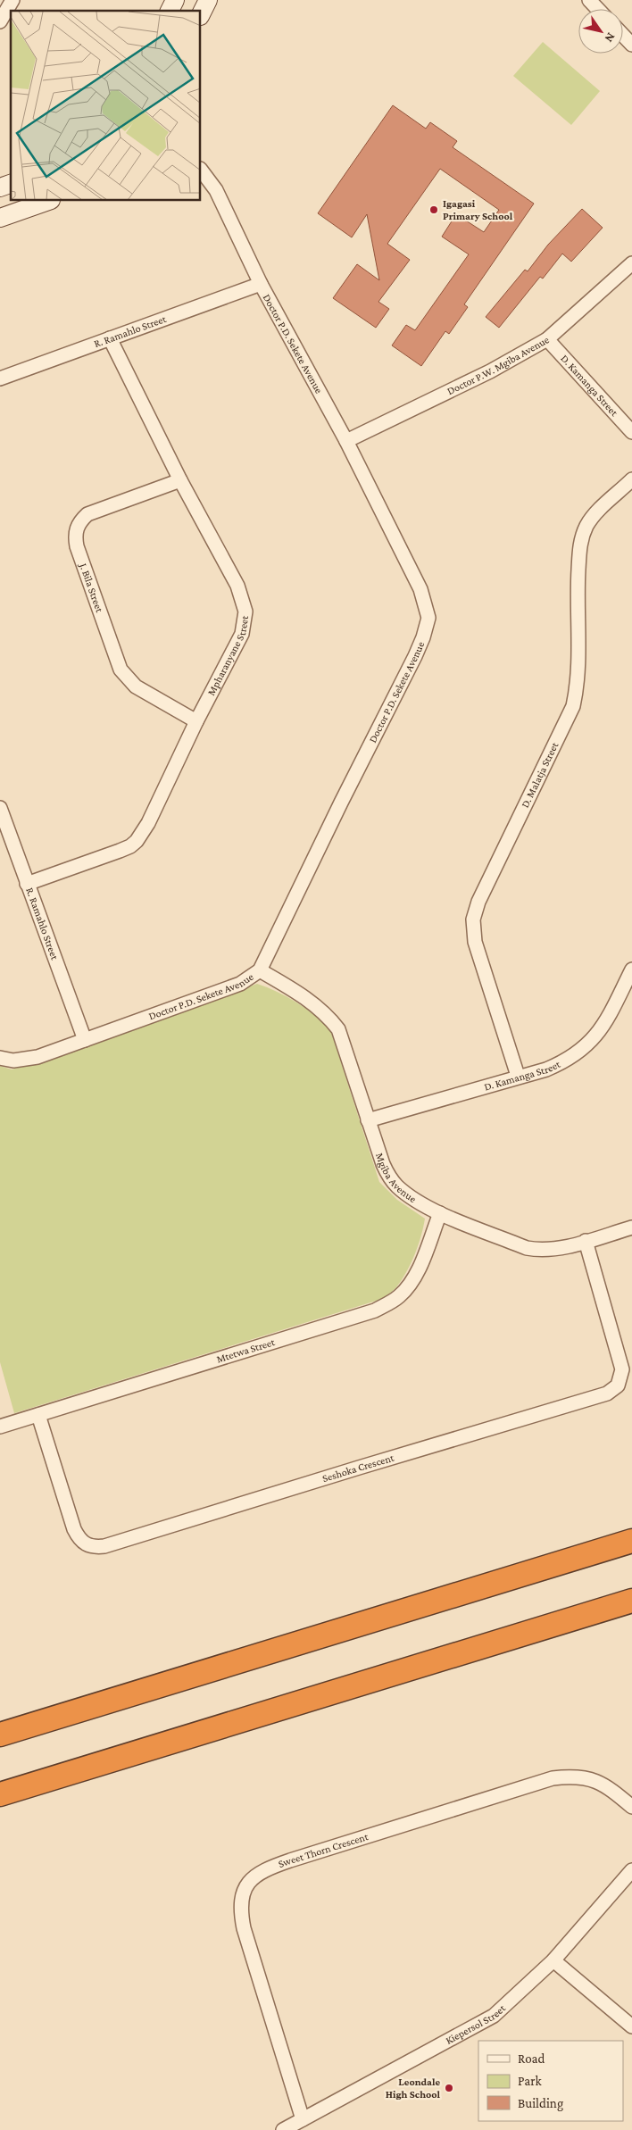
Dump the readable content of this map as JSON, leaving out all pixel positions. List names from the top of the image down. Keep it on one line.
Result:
{"streets":{"street":["R. Ramahlo Street","Doctor P.D. Sekete Avenue","Doctor P.W. Mgiba Avenue","D. Kamanga Street","J. Bila Street","Mpharanyane Street","D. Malatja Street","Mgiba Avenue","Mtetwa Street","Seshoka Crescent","Sweet Thorn Crescent","Kiepersol Street"]},"crossings":[["R. Ramahlo Street","Doctor P.D. Sekete Avenue"],["R. Ramahlo Street","Mpharanyane Street"],["Doctor P.D. Sekete Avenue","Doctor P.W. Mgiba Avenue"],["Doctor P.D. Sekete Avenue","Mgiba Avenue"],["Doctor P.W. Mgiba Avenue","D. Kamanga Street"],["D. Kamanga Street","D. Malatja Street"],["D. Kamanga Street","Mgiba Avenue"],["J. Bila Street","Mpharanyane Street"],["Mgiba Avenue","Mtetwa Street"],["Mgiba Avenue","Seshoka Crescent"],["Mtetwa Street","Seshoka Crescent"],["Sweet Thorn Crescent","Kiepersol Street"]],"places":["Igagasi Primary School","Leondale High School"],"legend":["Road","Park","Building"],"north":"bottom right"}
